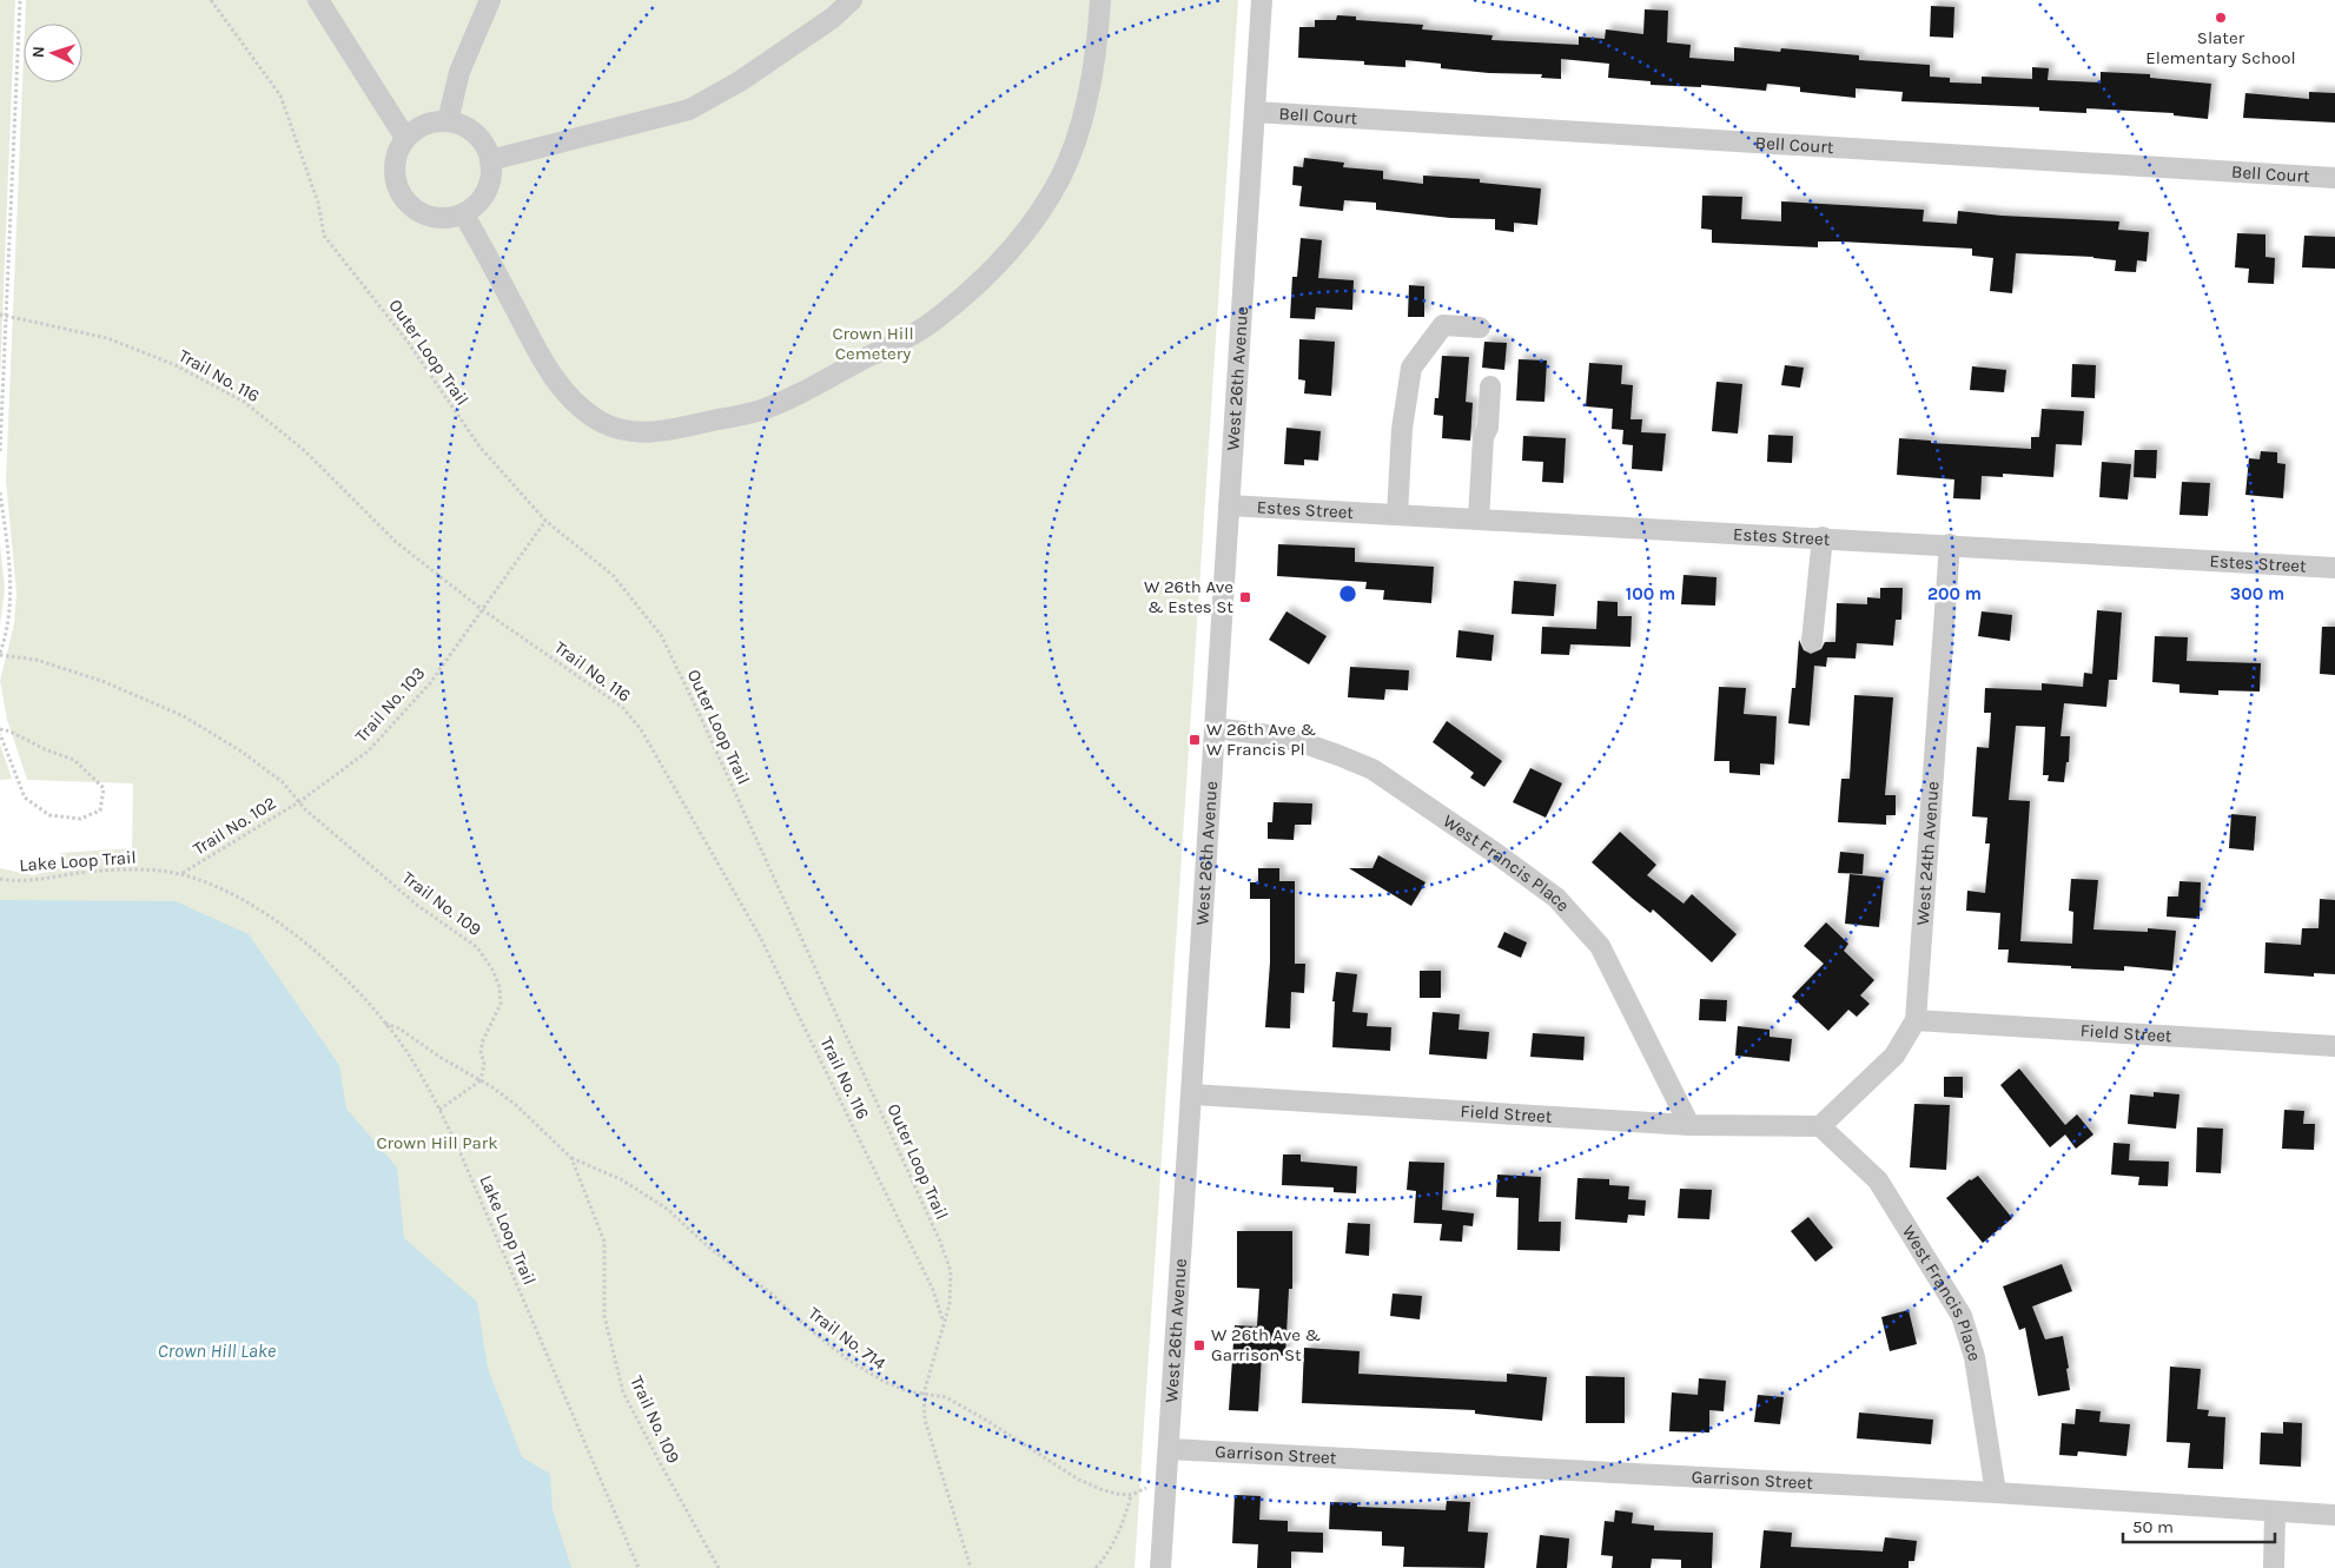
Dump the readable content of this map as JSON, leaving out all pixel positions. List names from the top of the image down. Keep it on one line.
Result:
{"streets":{"street":["Bell Court","West 26th Avenue","Estes Street","West 24th Avenue","West Francis Place","Field Street","Garrison Street"],"path":["Outer Loop Trail","Trail No. 116","Trail No. 103","Trail No. 102","Lake Loop Trail","Trail No. 109","Trail No. 714"]},"crossings":[["Bell Court","West 26th Avenue"],["Outer Loop Trail","Trail No. 116"],["Outer Loop Trail","Trail No. 103"],["Outer Loop Trail","Trail No. 714"],["Trail No. 116","Trail No. 103"],["West 26th Avenue","Estes Street"],["West 26th Avenue","West Francis Place"],["West 26th Avenue","Field Street"],["West 26th Avenue","Garrison Street"],["Estes Street","West 24th Avenue"],["Trail No. 103","Trail No. 102"],["Trail No. 103","Trail No. 109"],["Trail No. 102","Lake Loop Trail"],["Trail No. 102","Trail No. 109"],["West 24th Avenue","West Francis Place"],["West 24th Avenue","Field Street"],["West Francis Place","Field Street"],["West Francis Place","Garrison Street"],["Trail No. 109","Trail No. 714"]],"water":["Crown Hill Lake"],"parks":["Crown Hill Cemetery","Crown Hill Park"],"places":{"other":["Slater Elementary School"],"transit":["W 26th Ave & Estes St","W 26th Ave & W Francis Pl","W 26th Ave & Garrison St"]},"scale_bar":"50 m","north":"left","rings":["100 m","200 m","300 m"]}
